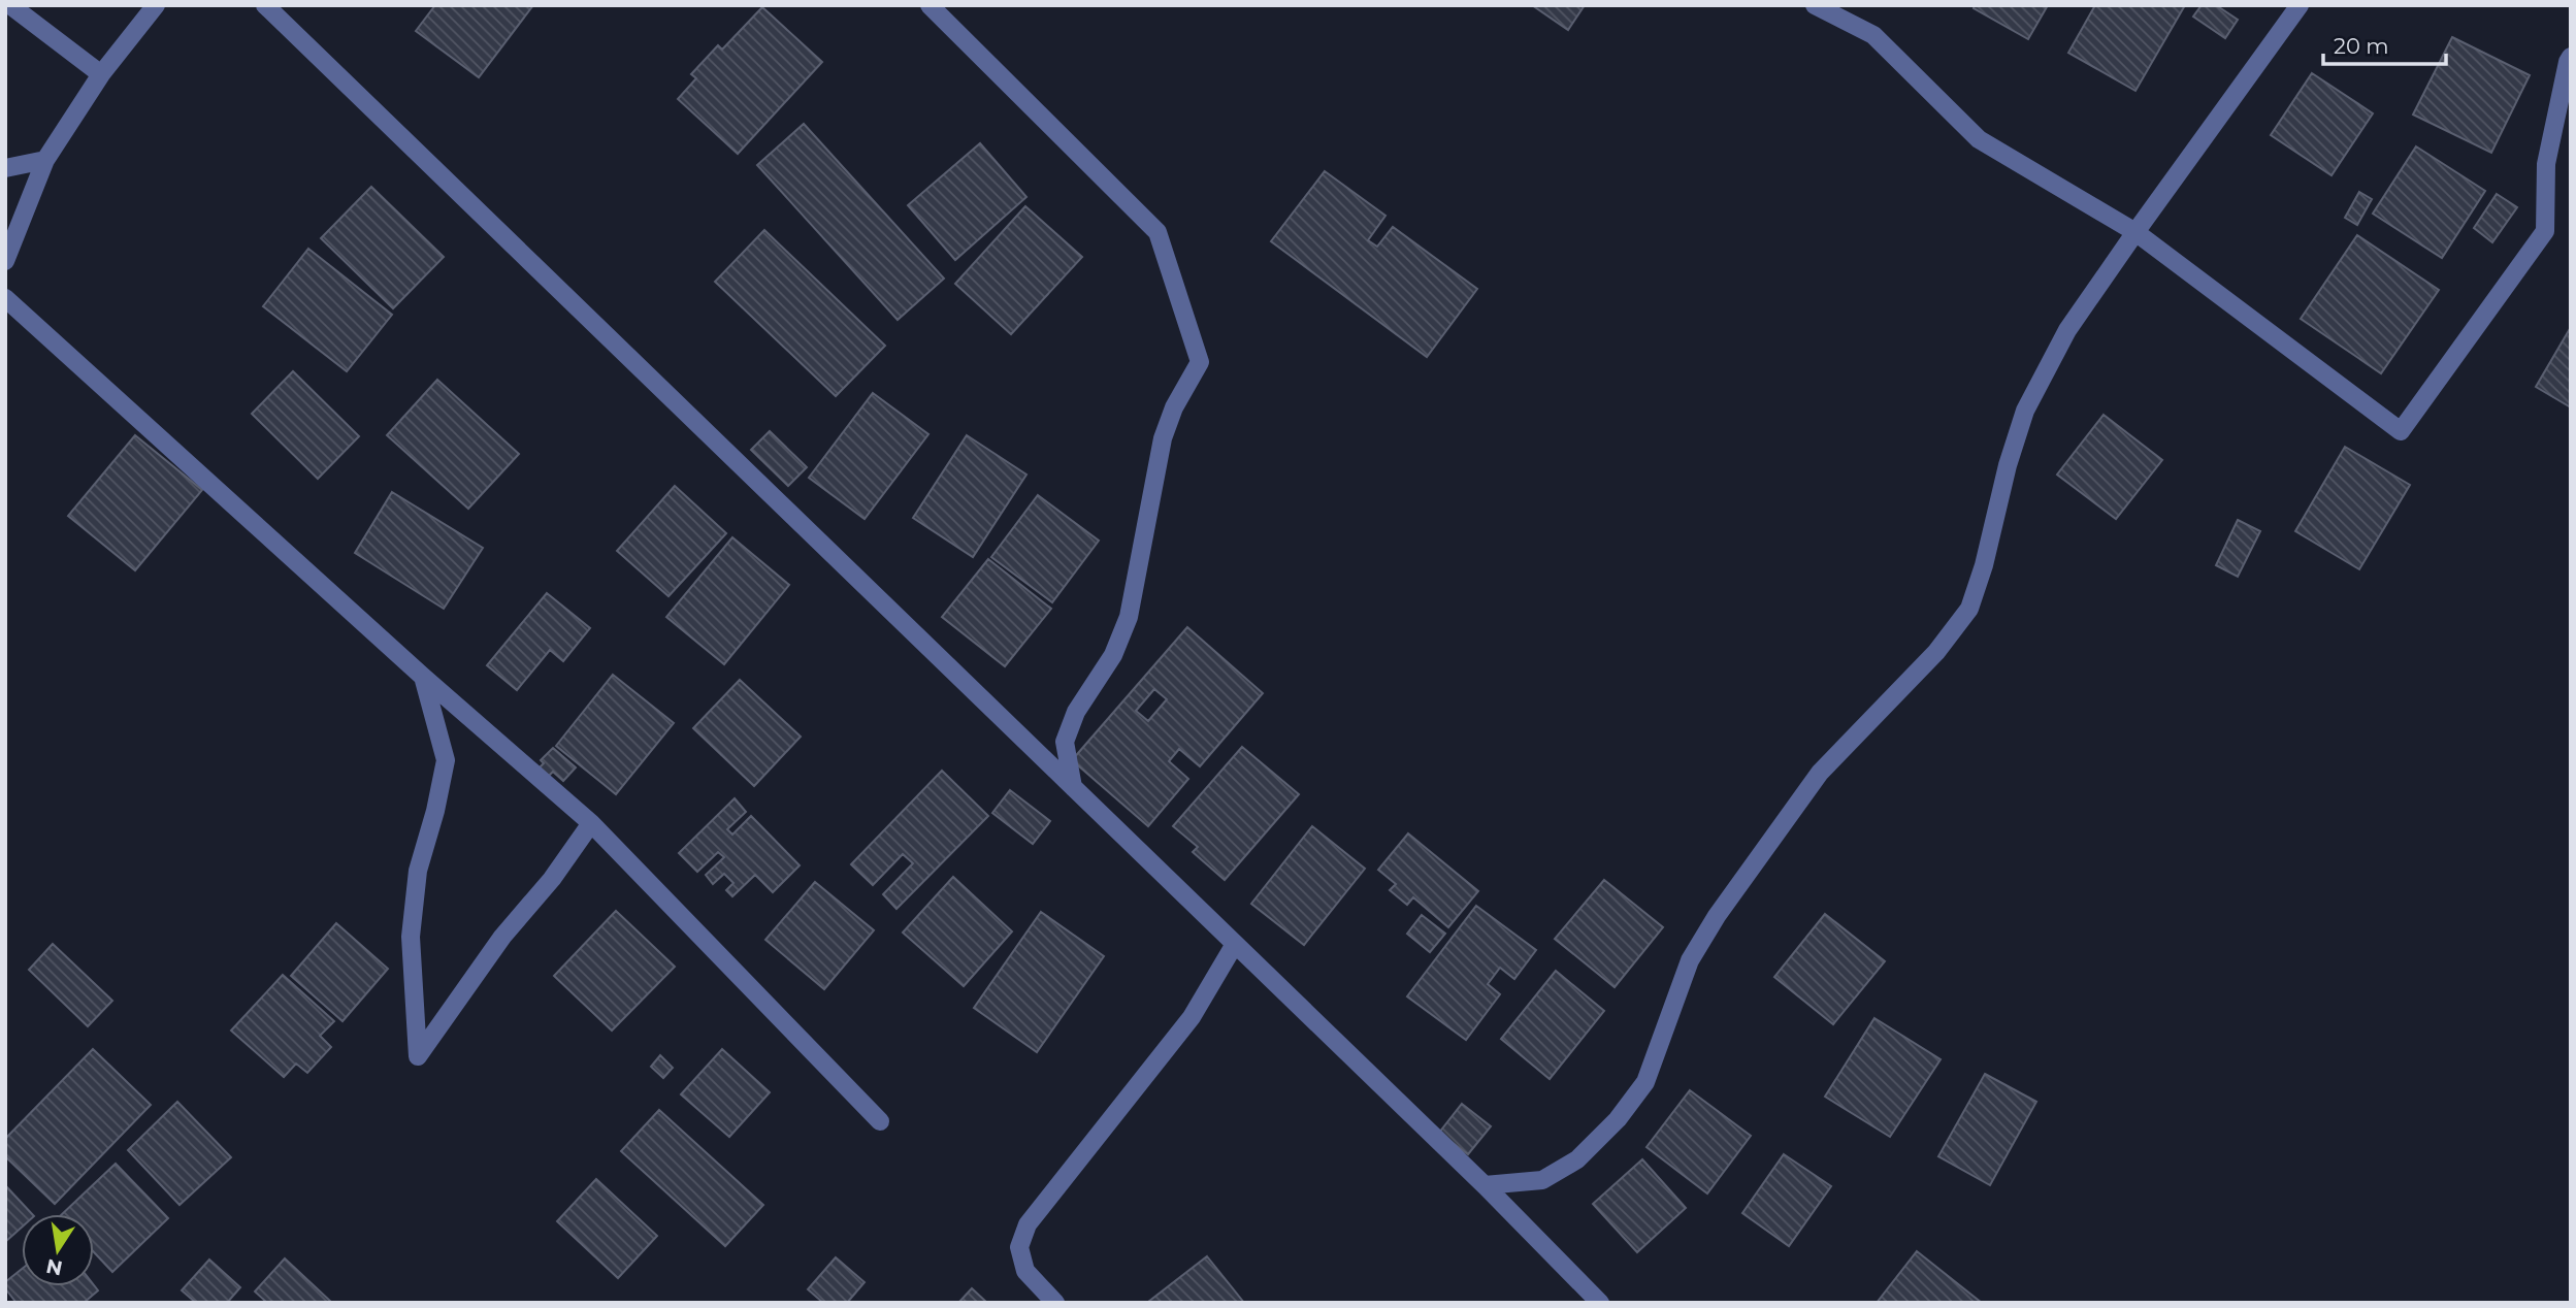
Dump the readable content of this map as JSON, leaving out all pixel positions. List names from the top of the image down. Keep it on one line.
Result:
{"scale_bar":"20 m","north":"bottom"}
